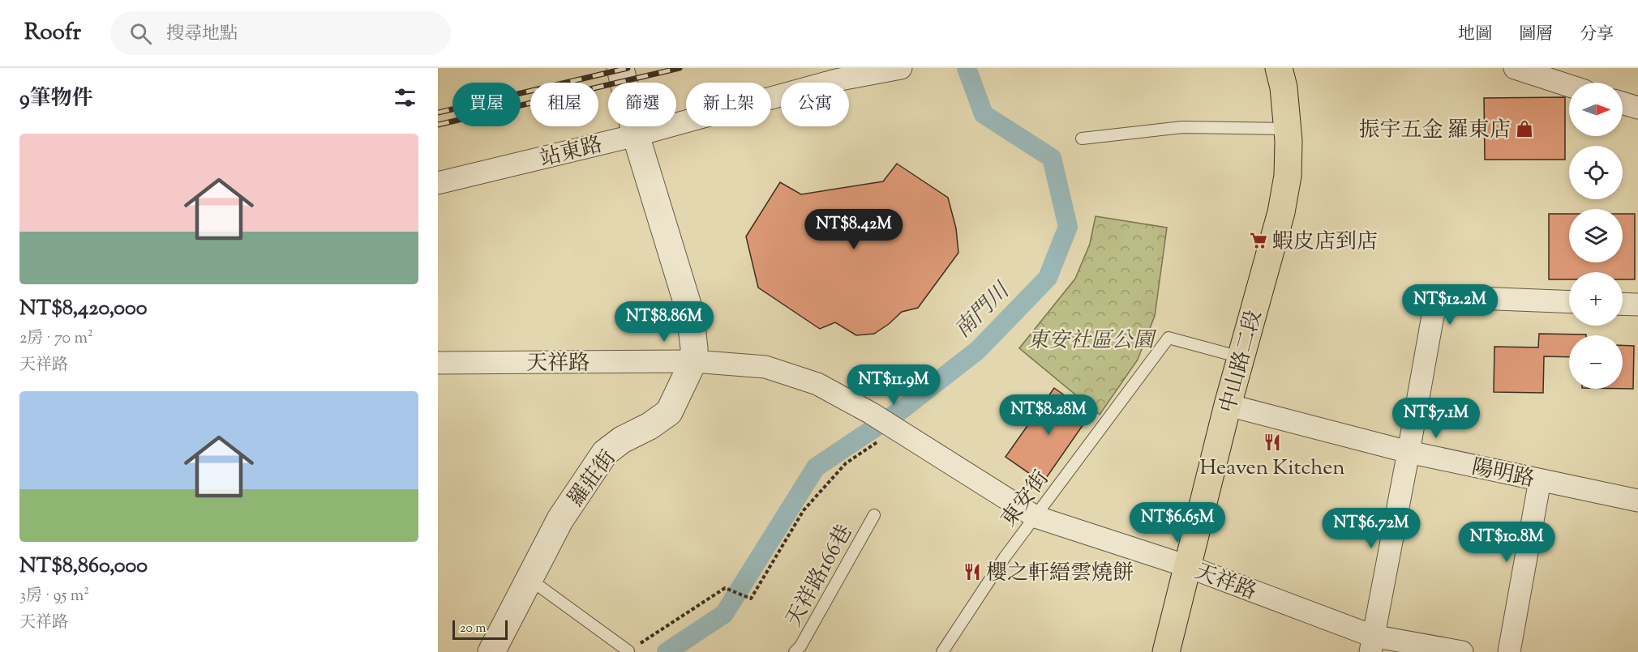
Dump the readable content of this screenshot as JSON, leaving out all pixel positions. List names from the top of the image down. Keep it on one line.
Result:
{"streets":{"main road":["中山路二段"],"street":["站東路","天祥路","陽明路","羅莊街"],"lane":["東安街","天祥路166巷"]},"crossings":[["站東路","羅莊街"],["中山路二段","天祥路"],["中山路二段","陽明路"],["中山路二段","東安街"],["天祥路","羅莊街"],["天祥路","東安街"]],"water":["南門川"],"parks":["東安社區公園"],"places":{"shop":["振宇五金 羅東店"],"supermarket":["蝦皮店到店"],"restaurant":["Heaven Kitchen","櫻之軒縉雲燒餅"]},"scale_bar":"20 m","north":"right","page":{"header":"Roofr","search":"搜尋地點","nav":["地圖","圖層","分享"],"heading":"9筆物件","map_buttons":["+","−"],"chip":["買屋","租屋","篩選","新上架","公寓"],"list":[{"name":"NT$8,420,000","note":"2房 · 70 m² · 天祥路"},{"name":"NT$8,860,000","note":"3房 · 95 m² · 天祥路"}],"price":["NT$8.42M","NT$12.2M","NT$8.86M","NT$11.9M","NT$8.28M","NT$7.1M","NT$6.65M","NT$6.72M","NT$10.8M"],"scale":"20 m"}}
